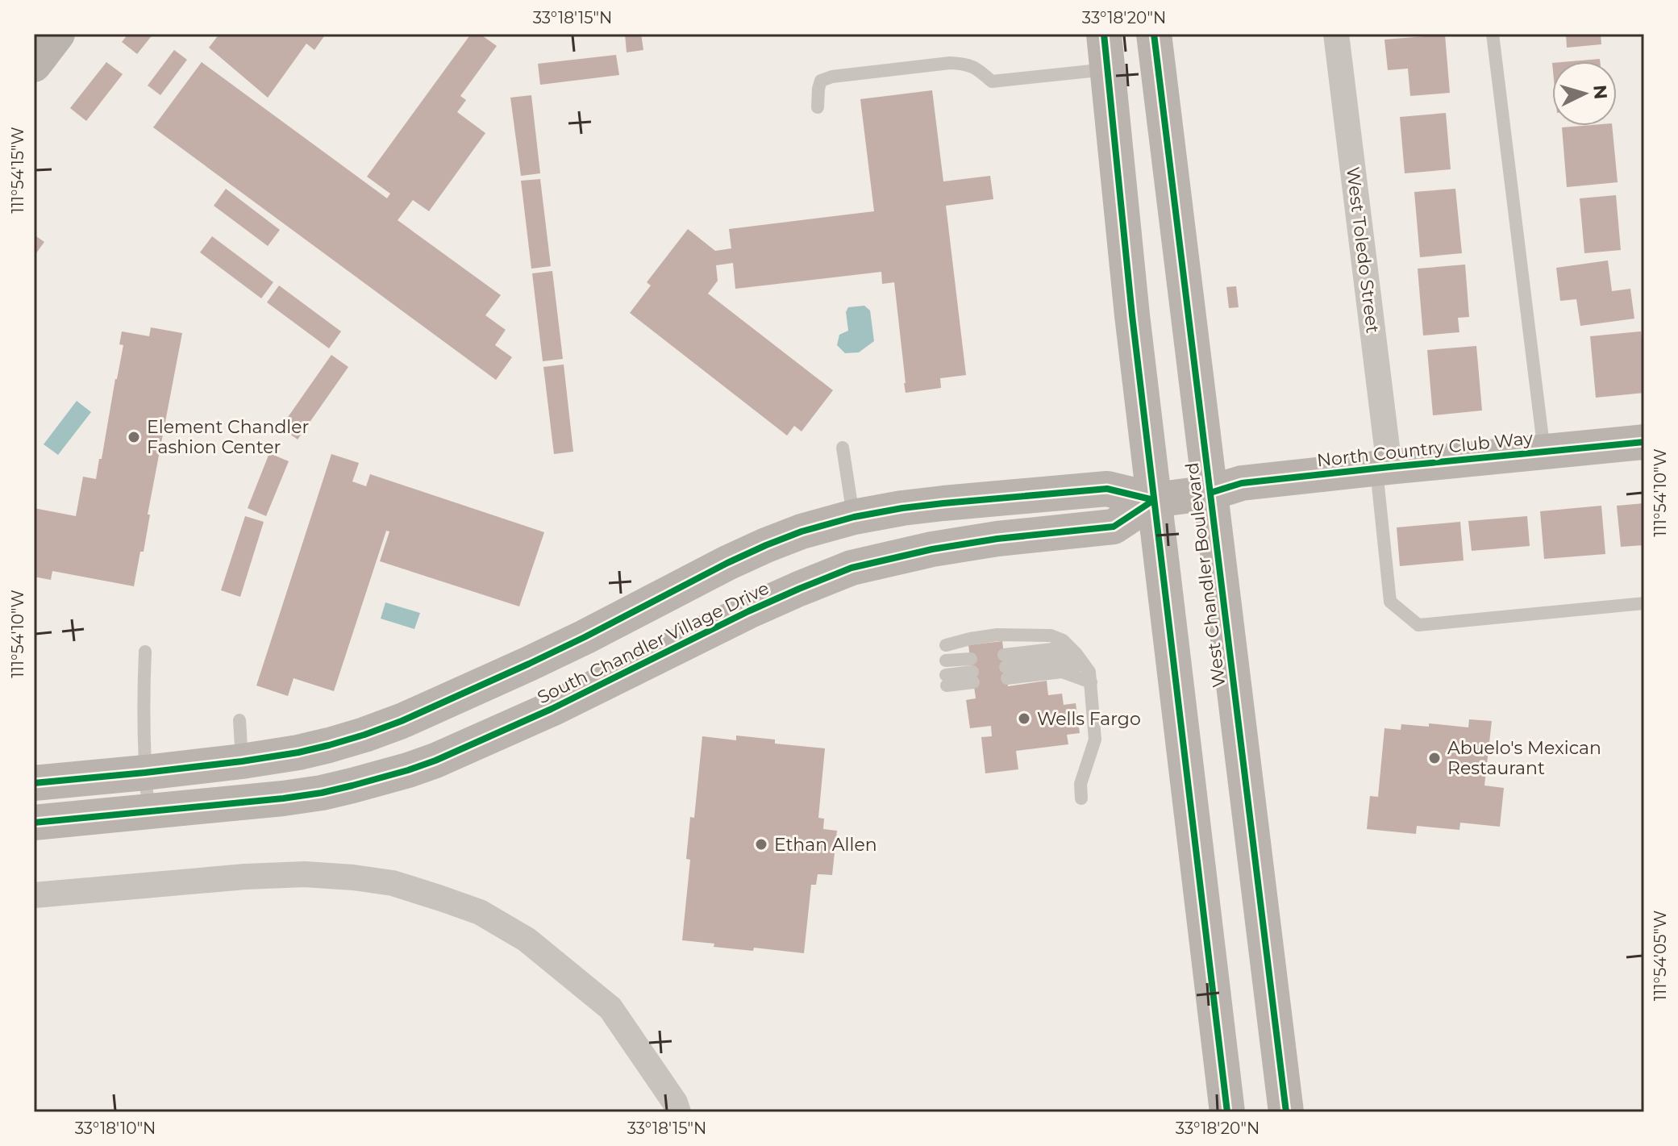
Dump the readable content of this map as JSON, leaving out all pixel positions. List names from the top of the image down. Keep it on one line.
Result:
{"streets":{"street":["West Toledo Street","North Country Club Way","West Chandler Boulevard","South Chandler Village Drive"]},"crossings":[["West Toledo Street","North Country Club Way"],["North Country Club Way","West Chandler Boulevard"],["North Country Club Way","South Chandler Village Drive"]],"places":["Element Chandler Fashion Center","Wells Fargo","Abuelo's Mexican Restaurant","Ethan Allen"],"north":"right","coordinates":["33°18'15\"N","33°18'20\"N","111°54'15\"W","111°54'10\"W","111°54'05\"W","33°18'10\"N"]}
